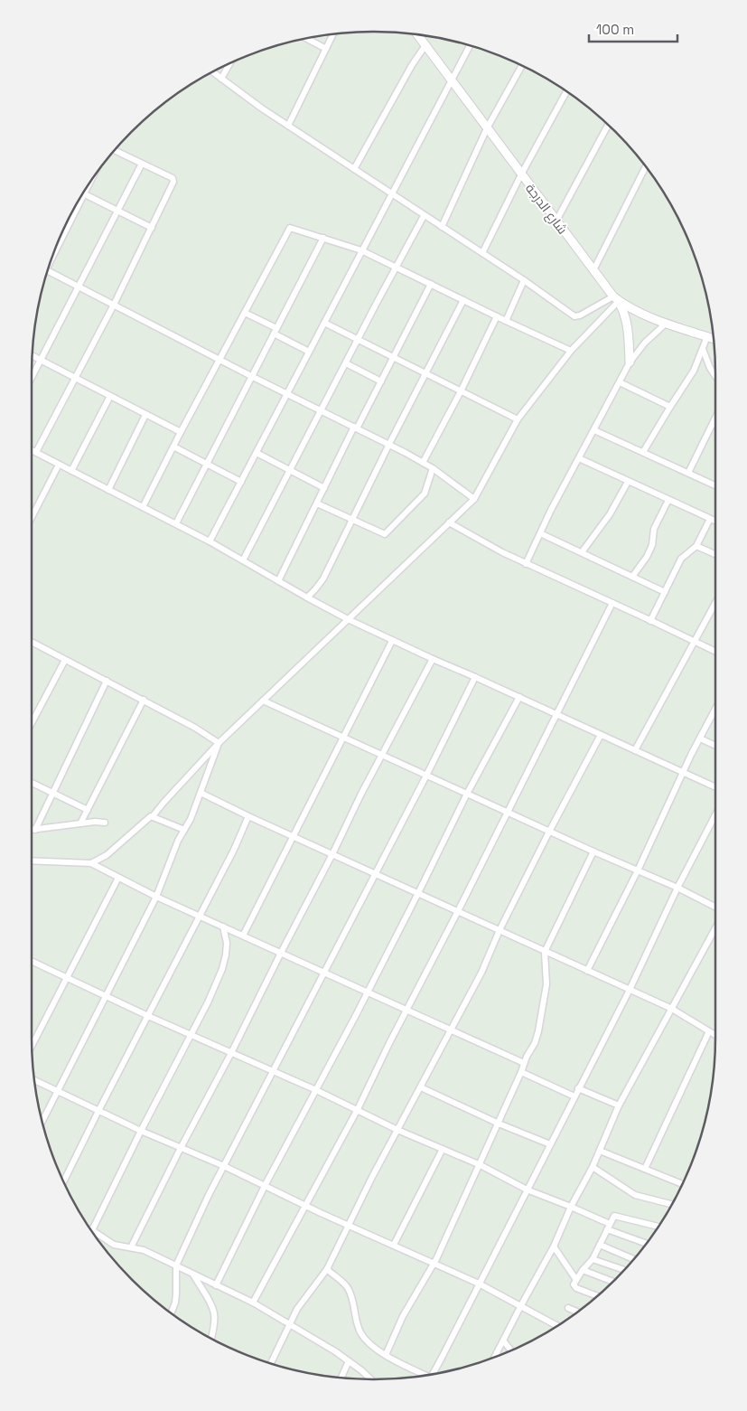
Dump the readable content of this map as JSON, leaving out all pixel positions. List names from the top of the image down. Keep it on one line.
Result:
{"streets":{"street":["شارع الدرجة"]},"scale_bar":"100 m"}
